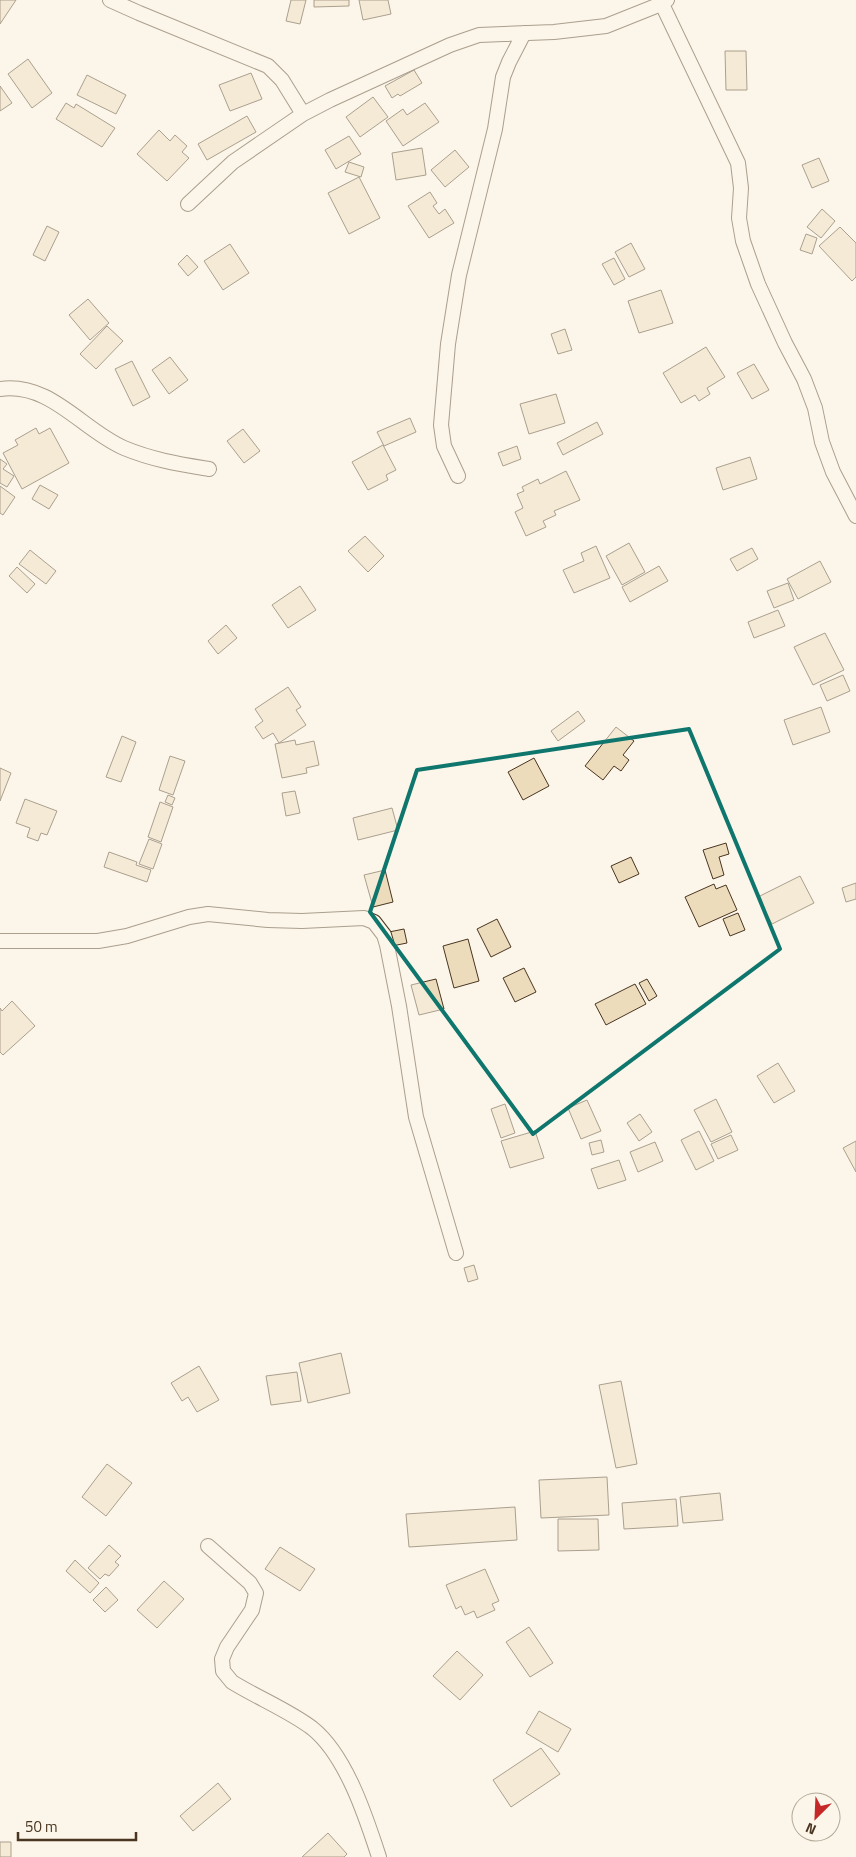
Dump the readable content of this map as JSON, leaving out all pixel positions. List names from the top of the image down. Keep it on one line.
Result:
{"scale_bar":"50 m","north":"bottom left"}
